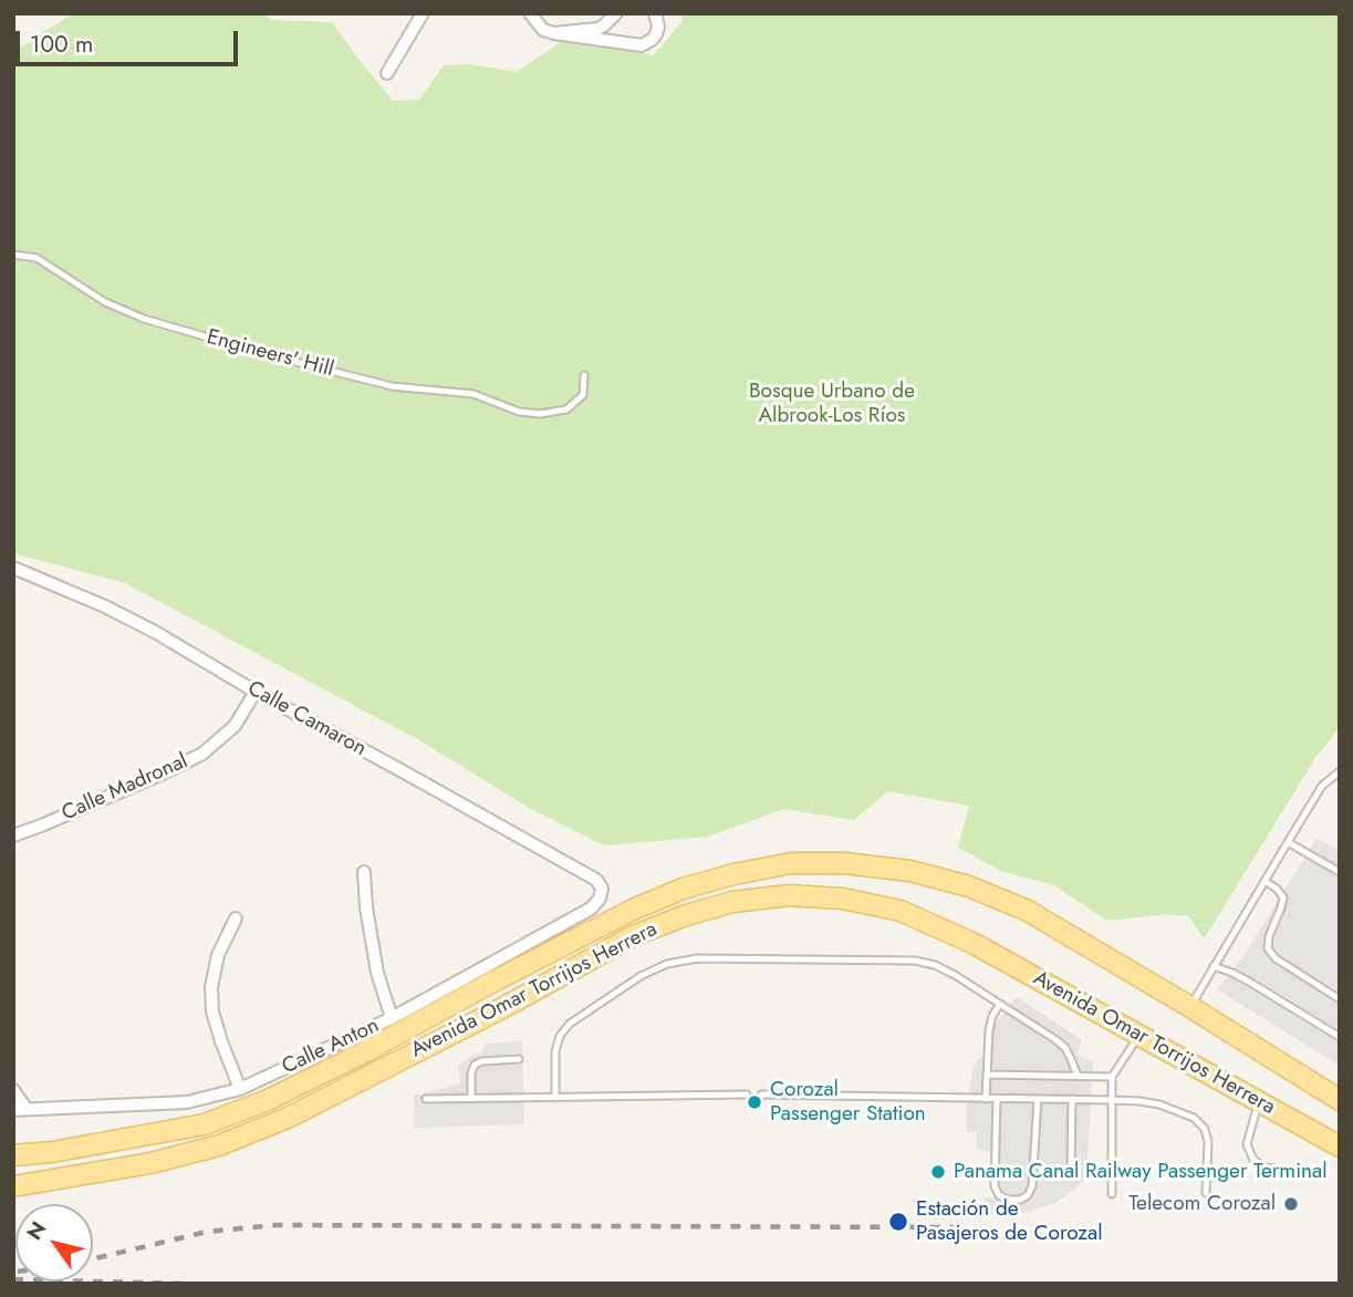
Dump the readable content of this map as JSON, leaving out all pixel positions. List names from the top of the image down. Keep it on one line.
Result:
{"streets":{"main road":["Avenida Omar Torrijos Herrera"],"street":["Calle Camaron","Calle Madronal","Calle Anton"],"lane":["Engineers' Hill"]},"crossings":[["Calle Camaron","Calle Madronal"],["Calle Camaron","Calle Anton"]],"parks":["Bosque Urbano de Albrook-Los Ríos"],"places":["Corozal Passenger Station","Panama Canal Railway Passenger Terminal","Telecom Corozal","Estación de Pasajeros de Corozal"],"scale_bar":"100 m","north":"top left"}
